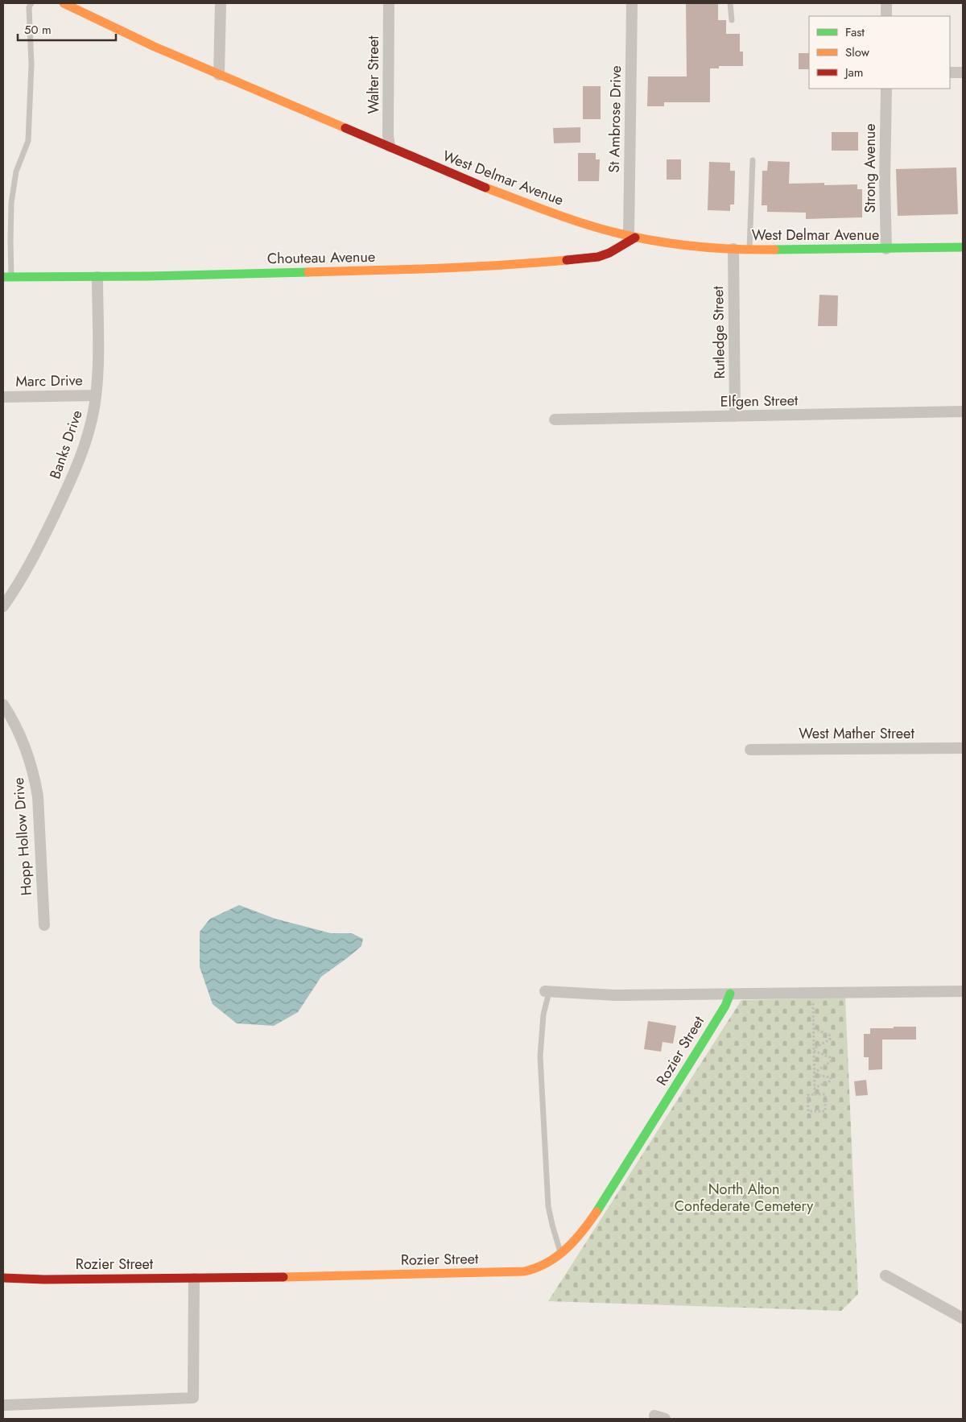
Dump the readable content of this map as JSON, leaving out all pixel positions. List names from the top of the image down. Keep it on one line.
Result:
{"streets":{"street":["Walter Street","St Ambrose Drive","Strong Avenue","West Delmar Avenue","Chouteau Avenue","Rutledge Street","Marc Drive","Elfgen Street","Banks Drive","West Mather Street","Hopp Hollow Drive","Rozier Street"]},"crossings":[["Walter Street","West Delmar Avenue"],["St Ambrose Drive","West Delmar Avenue"],["St Ambrose Drive","Chouteau Avenue"],["Strong Avenue","West Delmar Avenue"],["West Delmar Avenue","Chouteau Avenue"],["West Delmar Avenue","Rutledge Street"],["Chouteau Avenue","Banks Drive"],["Rutledge Street","Elfgen Street"],["Marc Drive","Banks Drive"]],"parks":["North Alton Confederate Cemetery"],"legend":["Fast","Slow","Jam"],"scale_bar":"50 m"}
